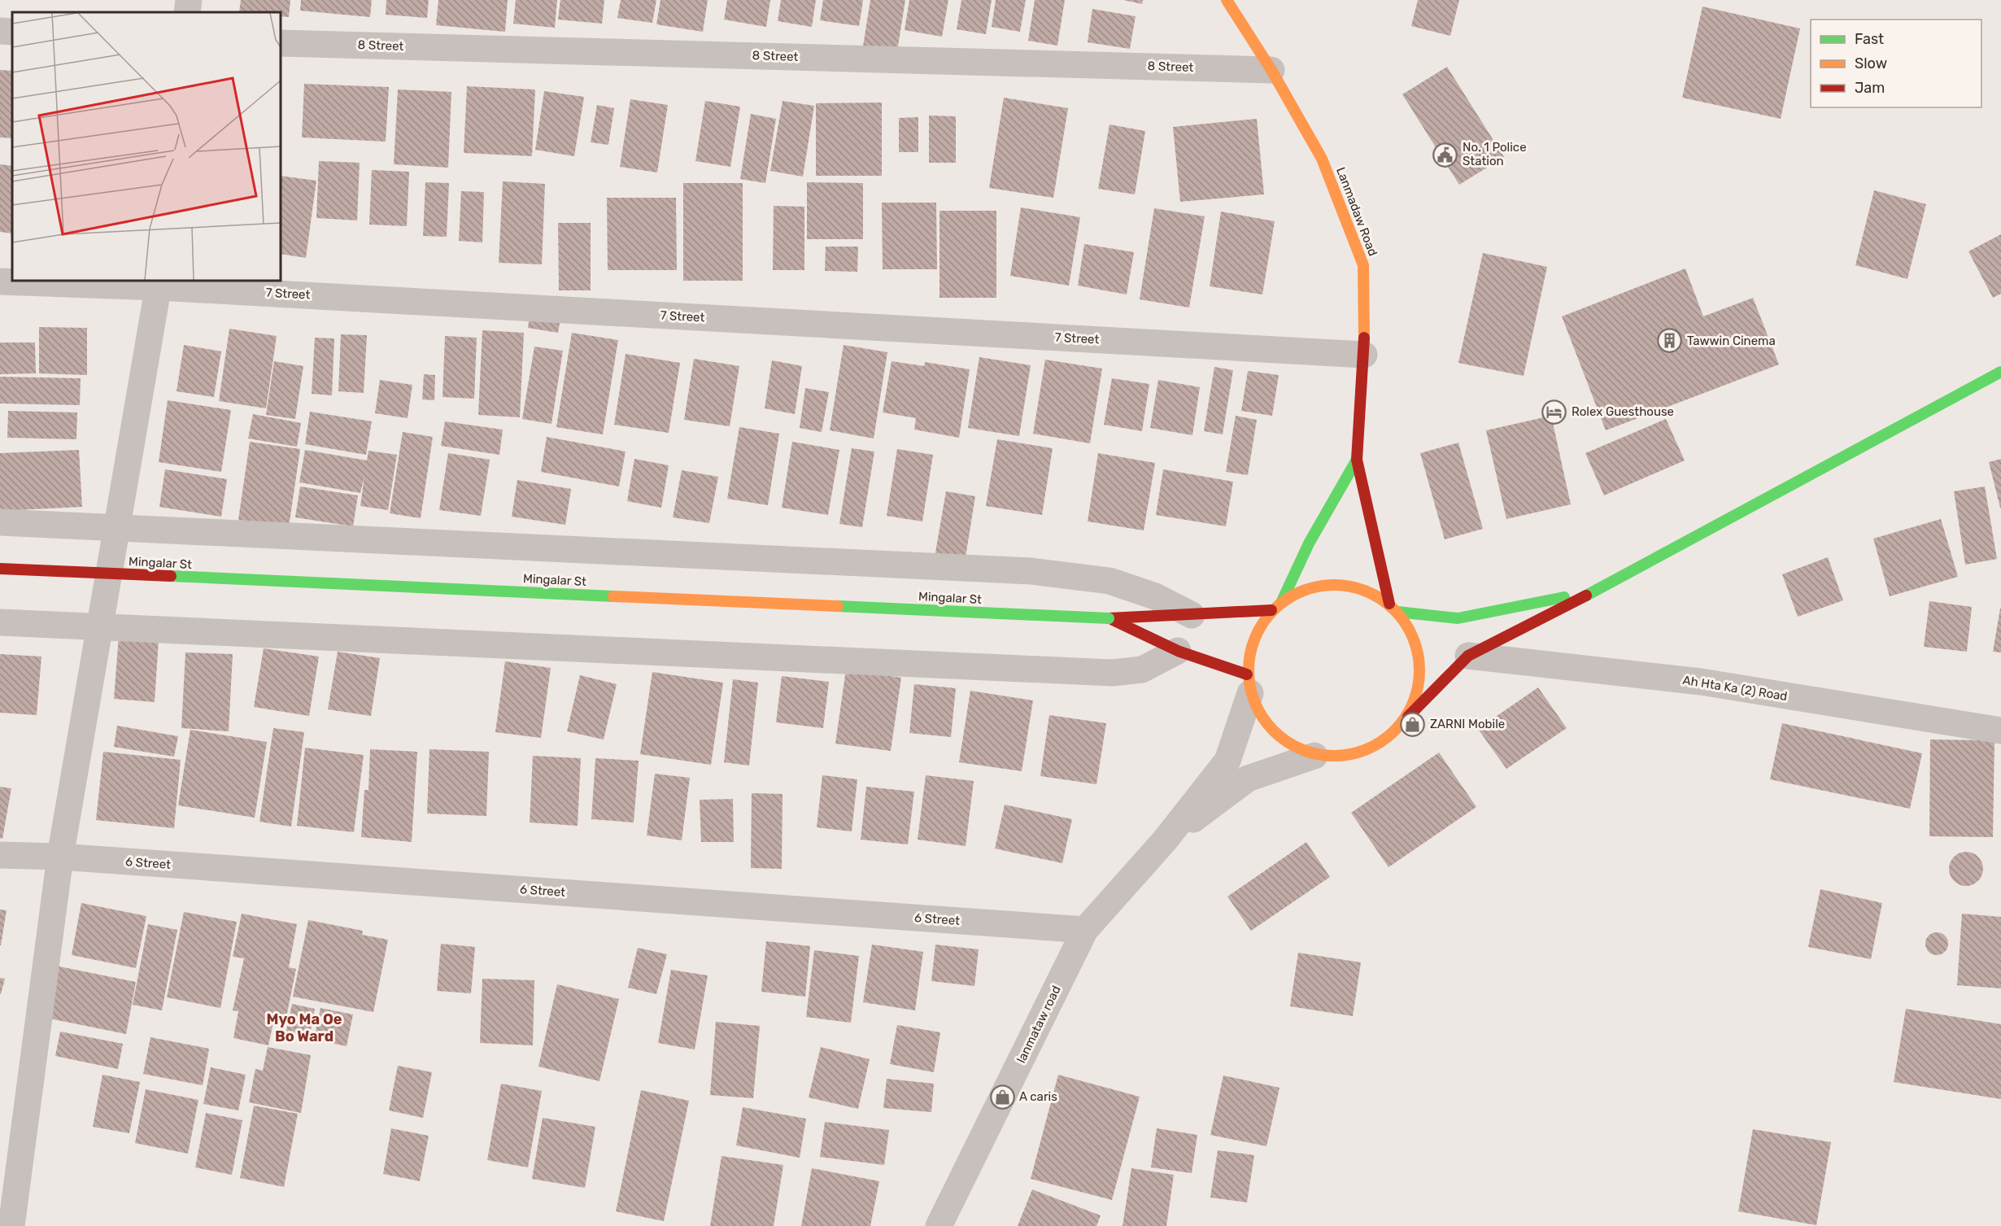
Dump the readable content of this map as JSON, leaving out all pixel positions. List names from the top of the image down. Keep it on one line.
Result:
{"streets":{"main road":["Lanmadaw Road","Mingalar St"],"street":["8 Street","7 Street","Ah Hta Ka (2) Road","6 Street","lanmataw road"]},"crossings":[["8 Street","Lanmadaw Road"],["Lanmadaw Road","7 Street"],["Lanmadaw Road","Mingalar St"],["6 Street","lanmataw road"]],"districts":["Myo Ma Oe Bo Ward"],"places":{"public building":["No. 1 Police Station"],"building":["Tawwin Cinema"],"hotel":["Rolex Guesthouse"],"shop":["ZARNI Mobile","A caris"]},"legend":["Fast","Slow","Jam"]}
